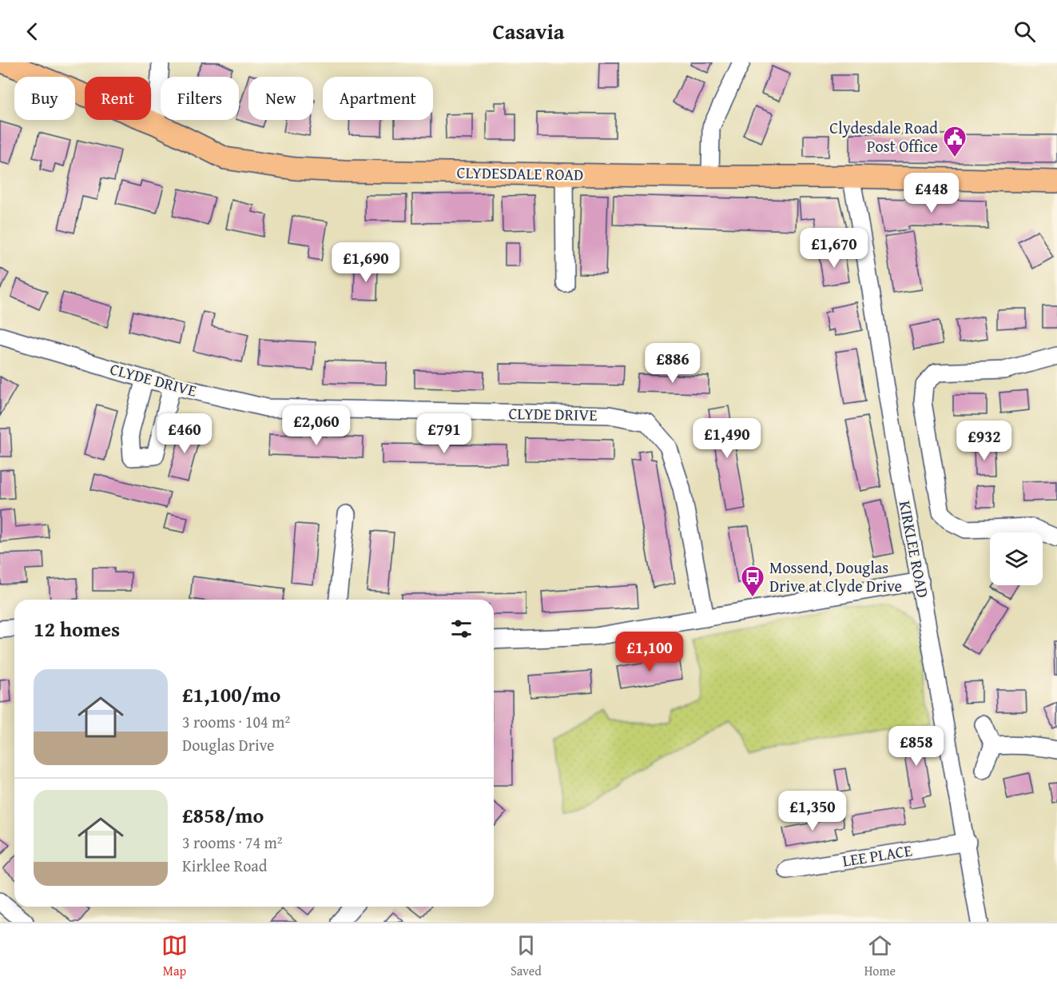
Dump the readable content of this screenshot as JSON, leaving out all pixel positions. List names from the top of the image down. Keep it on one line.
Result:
{"streets":{"main road":["CLYDESDALE ROAD"],"street":["CLYDE DRIVE","KIRKLEE ROAD","LEE PLACE"]},"crossings":[["CLYDESDALE ROAD","KIRKLEE ROAD"],["KIRKLEE ROAD","LEE PLACE"]],"places":{"public building":["Clydesdale Road Post Office"],"bus stop":["Mossend, Douglas Drive at Clyde Drive"]},"page":{"header":"Casavia","chip":["Buy","Rent","Filters","New","Apartment"],"price":["£448","£1,670","£1,690","£886","£2,060","£460","£791","£1,490","£932","£1,100","£858","£1,350"],"heading":"12 homes","list":[{"name":"£1,100/mo","note":"3 rooms · 104 m² · Douglas Drive"},{"name":"£858/mo","note":"3 rooms · 74 m² · Kirklee Road"}],"tabs":["Map","Saved","Home"]}}
